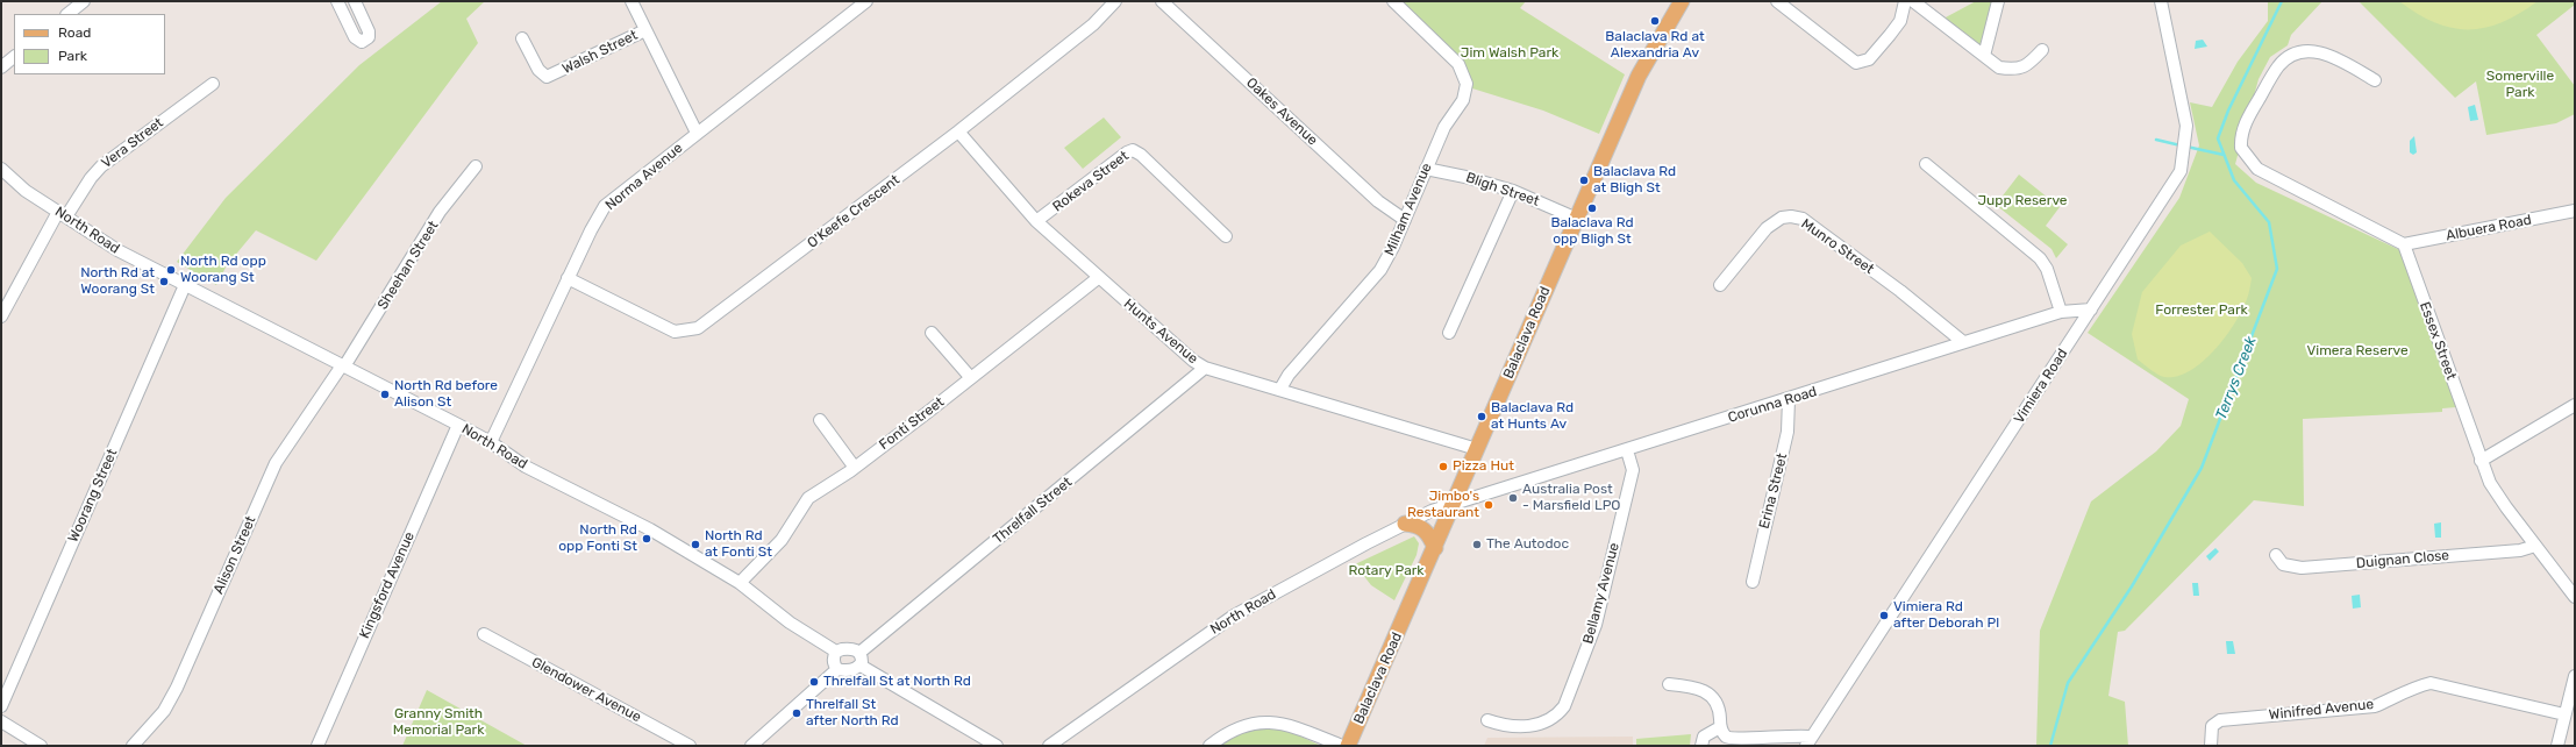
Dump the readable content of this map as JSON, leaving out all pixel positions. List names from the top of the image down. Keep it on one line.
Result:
{"streets":{"main road":["Balaclava Road"],"street":["Walsh Street","Oakes Avenue","Vera Street","Norma Avenue","Rokeva Street","Bligh Street","Milham Avenue","O'Keefe Crescent","Albuera Road","North Road","Munro Street","Sheehan Street","Hunts Avenue","Essex Street","Vimiera Road","Corunna Road","Fonti Street","Erina Street","Woorang Street","Threlfall Street","Alison Street","Duignan Close","Kingsford Avenue","Bellamy Avenue","Glendower Avenue","Winifred Avenue"]},"crossings":[["Oakes Avenue","Milham Avenue"],["Vera Street","North Road"],["Norma Avenue","O'Keefe Crescent"],["Norma Avenue","North Road"],["Rokeva Street","Hunts Avenue"],["Bligh Street","Milham Avenue"],["Bligh Street","Balaclava Road"],["Milham Avenue","Hunts Avenue"],["O'Keefe Crescent","Hunts Avenue"],["Albuera Road","Essex Street"],["North Road","Sheehan Street"],["North Road","Balaclava Road"],["North Road","Corunna Road"],["North Road","Fonti Street"],["North Road","Woorang Street"],["North Road","Threlfall Street"],["North Road","Alison Street"],["North Road","Kingsford Avenue"],["Munro Street","Corunna Road"],["Sheehan Street","Alison Street"],["Hunts Avenue","Balaclava Road"],["Hunts Avenue","Fonti Street"],["Hunts Avenue","Threlfall Street"],["Balaclava Road","Corunna Road"],["Essex Street","Duignan Close"],["Vimiera Road","Corunna Road"],["Corunna Road","Erina Street"],["Corunna Road","Bellamy Avenue"]],"water":["Terrys Creek"],"parks":["Jim Walsh Park","Somerville Park","Jupp Reserve","Forrester Park","Vimera Reserve","Rotary Park","Granny Smith Memorial Park"],"places":["Balaclava Rd at Alexandria Av","Balaclava Rd at Bligh St","Balaclava Rd opp Bligh St","North Rd opp Woorang St","North Rd at Woorang St","North Rd before Alison St","Balaclava Rd at Hunts Av","Pizza Hut","Australia Post - Marsfield LPO","Jimbo's Restaurant","North Rd opp Fonti St","North Rd at Fonti St","The Autodoc","Vimiera Rd after Deborah Pl","Threlfall St at North Rd","Threlfall St after North Rd"],"legend":["Road","Park"]}
